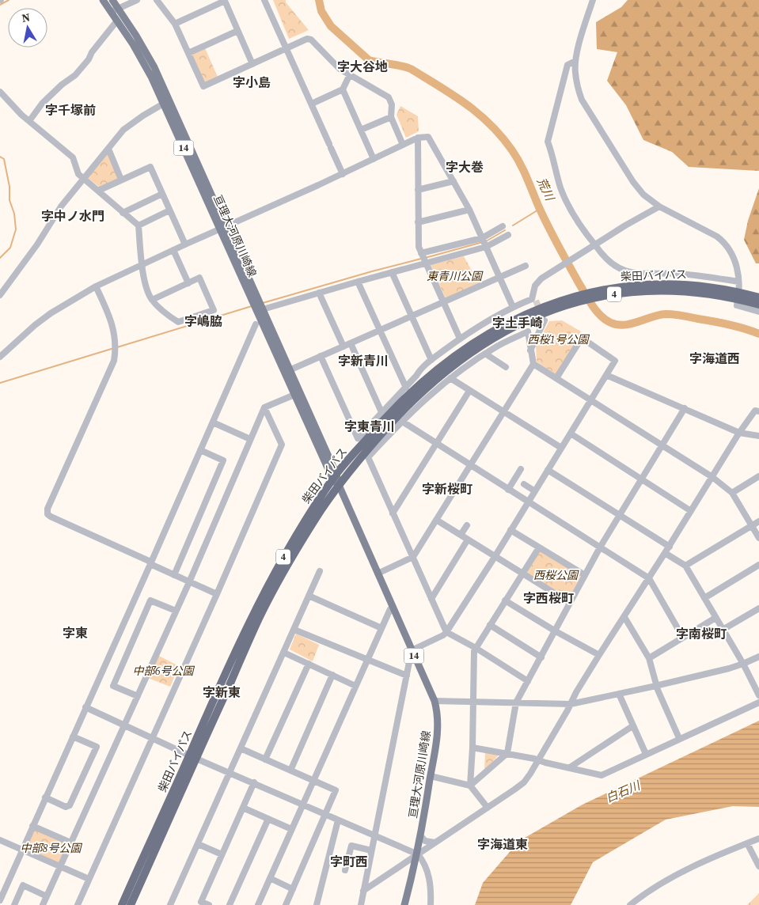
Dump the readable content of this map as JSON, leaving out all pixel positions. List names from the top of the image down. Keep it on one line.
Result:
{"streets":{"highway":["柴田バイパス","4"],"main road":["14","亘理大河原川崎線"]},"crossings":[["14","亘理大河原川崎線"],["亘理大河原川崎線","柴田バイパス"]],"districts":["字大谷地","字小島","字千塚前","字大巻","字中ノ水門","字嶋脇","字土手崎","字海道西","字新青川","字東青川","字新桜町","字西桜町","字東","字南桜町","字新東","字海道東","字町西"],"water":["荒川","白石川"],"parks":["東青川公園","西桜1号公園","西桜公園","中部6号公園","中部8号公園"],"north":"top"}
